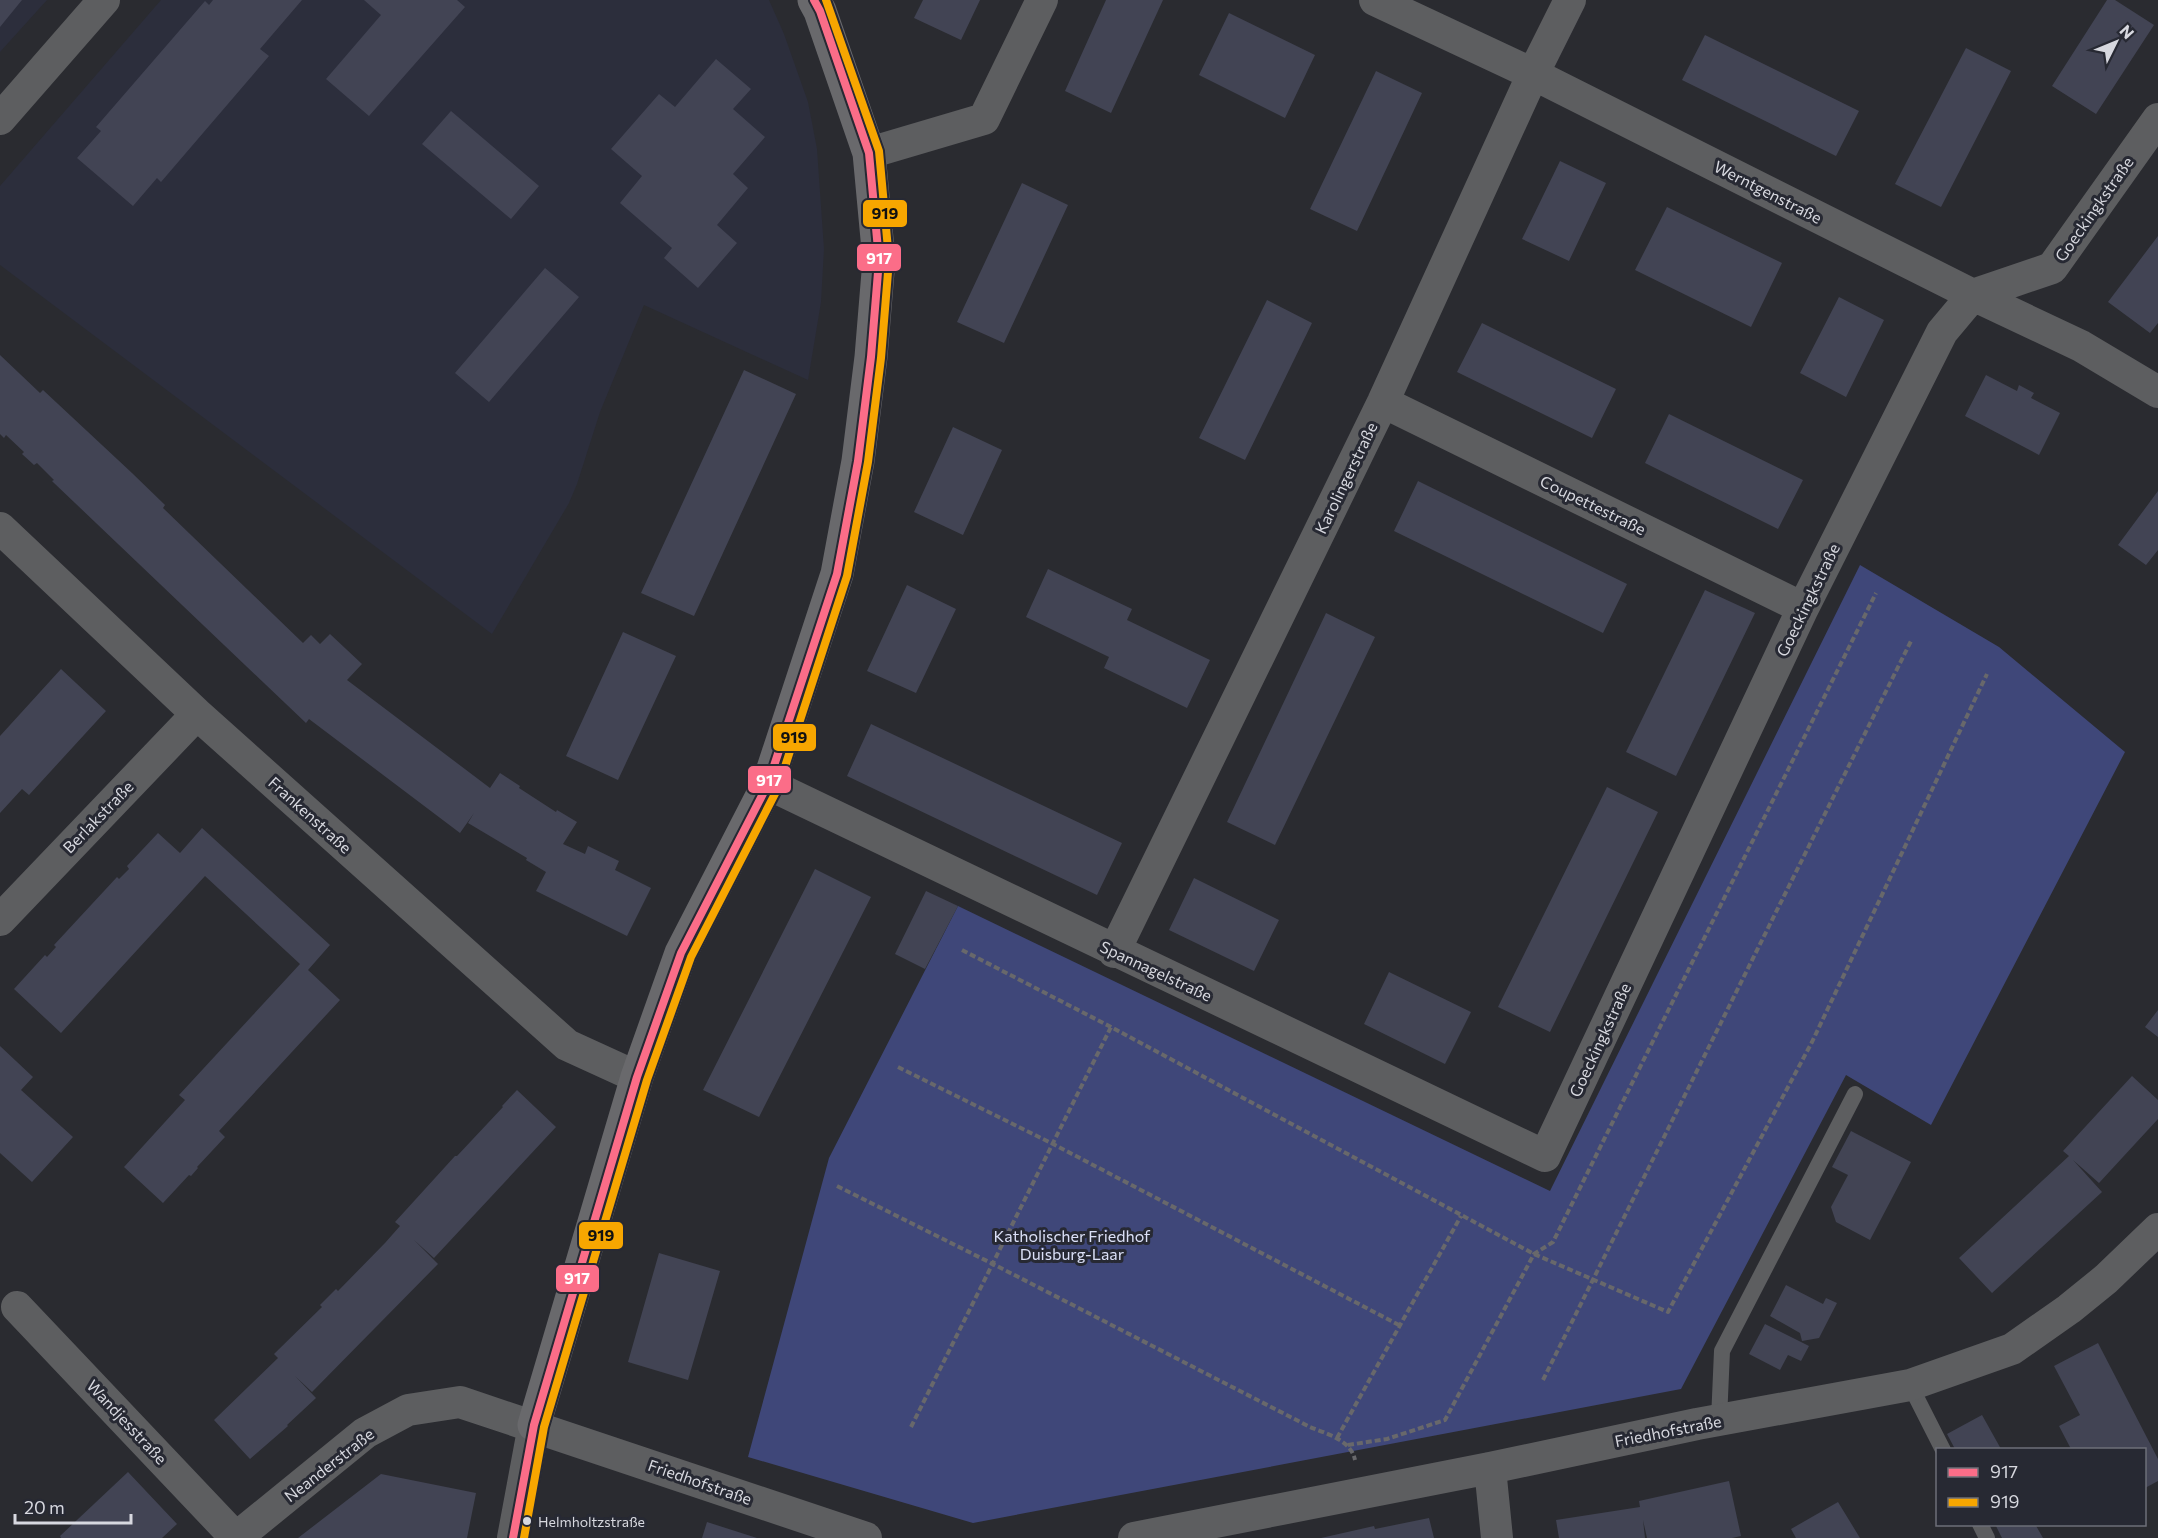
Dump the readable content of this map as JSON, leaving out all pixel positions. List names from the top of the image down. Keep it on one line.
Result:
{"streets":{"street":["Werntgenstraße","Goeckingkstraße","Karolingerstraße","Coupettestraße","Frankenstraße","Berlakstraße","Spannagelstraße","Wandjesstraße","Friedhofstraße","Neanderstraße"]},"crossings":[["Werntgenstraße","Goeckingkstraße"],["Werntgenstraße","Karolingerstraße"],["Goeckingkstraße","Coupettestraße"],["Goeckingkstraße","Spannagelstraße"],["Karolingerstraße","Coupettestraße"],["Karolingerstraße","Spannagelstraße"],["Frankenstraße","Berlakstraße"],["Wandjesstraße","Neanderstraße"],["Friedhofstraße","Neanderstraße"]],"parks":["Katholischer Friedhof Duisburg-Laar"],"places":["Helmholtzstraße"],"lines":["transit line 917","transit line 919"],"legend":["917","919"],"scale_bar":"20 m","north":"top right"}
